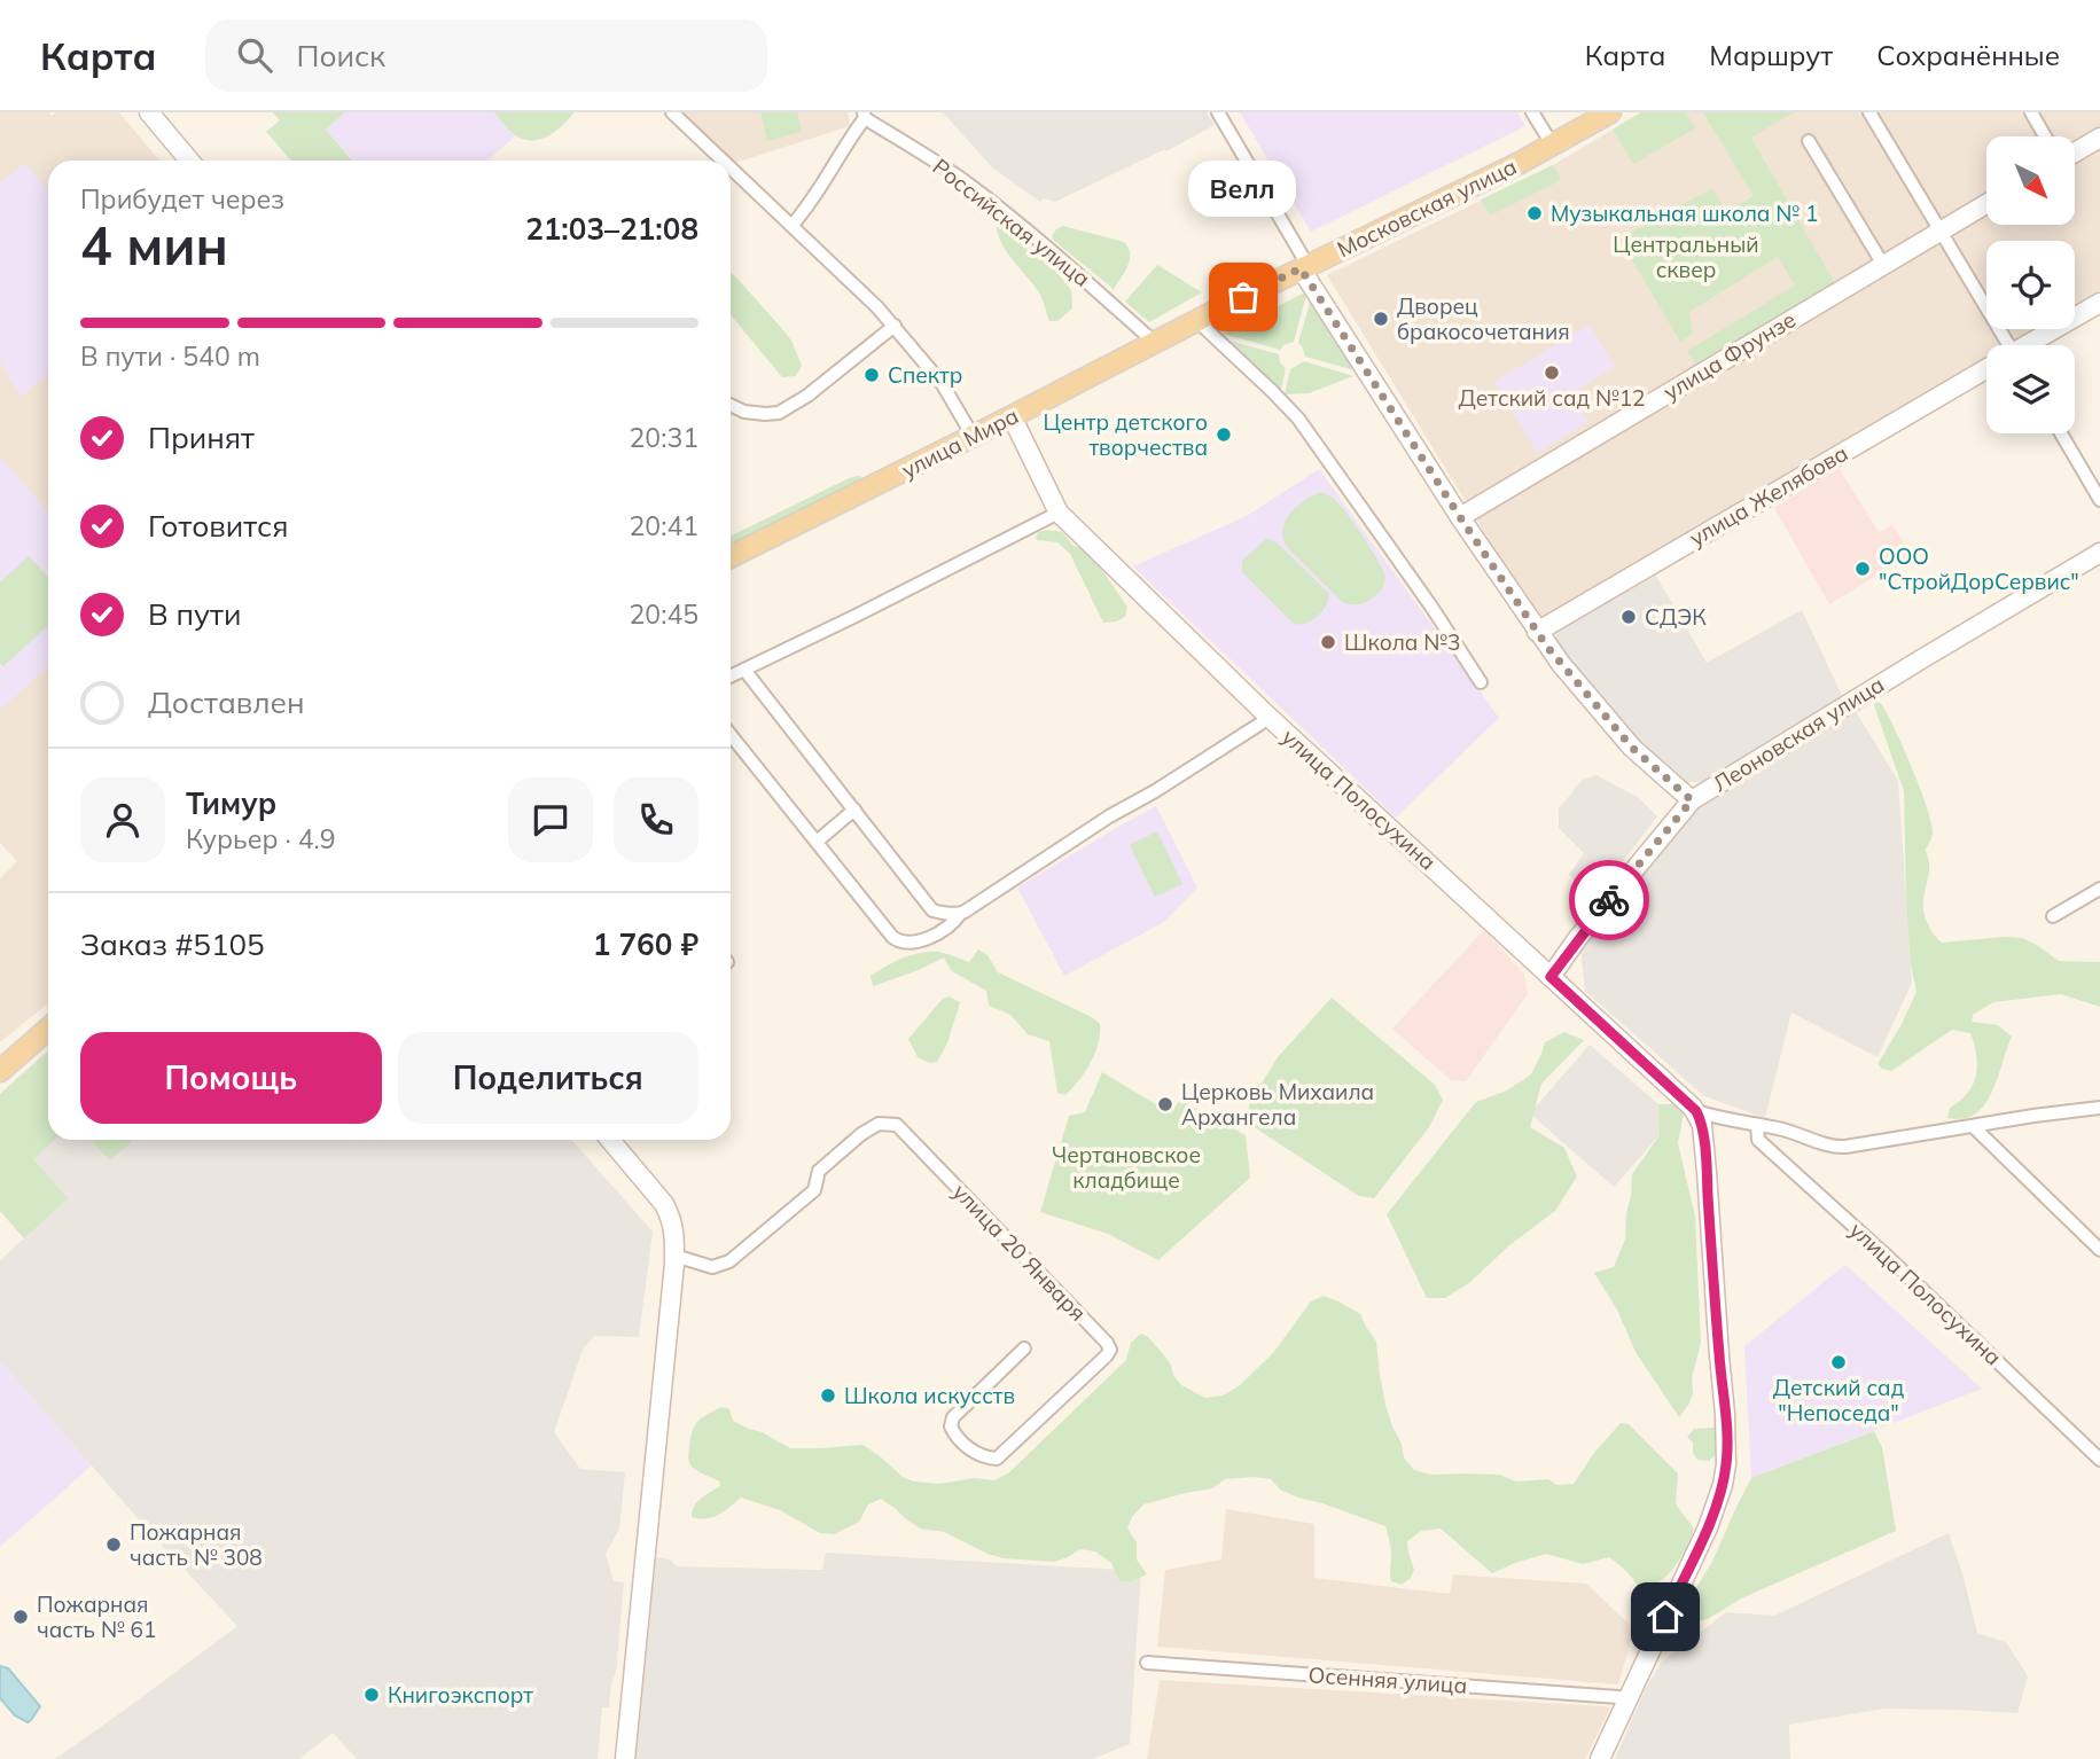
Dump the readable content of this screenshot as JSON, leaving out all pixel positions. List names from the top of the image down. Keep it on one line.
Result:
{"streets":{"main road":["Московская улица","улица Мира"],"street":["Российская улица","улица Фрунзе","улица Желябова","Леоновская улица","улица Полосухина","улица 20 Января","Осенняя улица"]},"crossings":[["Московская улица","улица Мира"],["Российская улица","улица Мира"],["улица Мира","улица Полосухина"],["Леоновская улица","улица Полосухина"]],"parks":["Центральный сквер","Чертановское кладбище"],"places":["Музыкальная школа № 1","Велл","Дворец бракосочетания","Детский сад №12","Спектр","Центр детского творчества","ООО \"СтройДорСервис\"","СДЭК","Школа №3","Церковь Михаила Архангела","Детский сад \"Непоседа\"","Школа искусств","Пожарная часть № 308","Пожарная часть № 61","Книгоэкспорт"],"north":"bottom right","page":{"header":"Карта","search":"Поиск","nav":["Карта","Маршрут","Сохранённые"],"bubble":"Велл","heading":["4 мин","Прибудет через","21:03–21:08"],"panel":["Тимур","Курьер · 4.9","Заказ #5105","1 760 ₽"],"bar":"В пути · 540 m","list":[["Принят","20:31"],["Готовится","20:41"],["В пути","20:45"],"Доставлен"],"buttons":["Помощь","Поделиться"]}}
